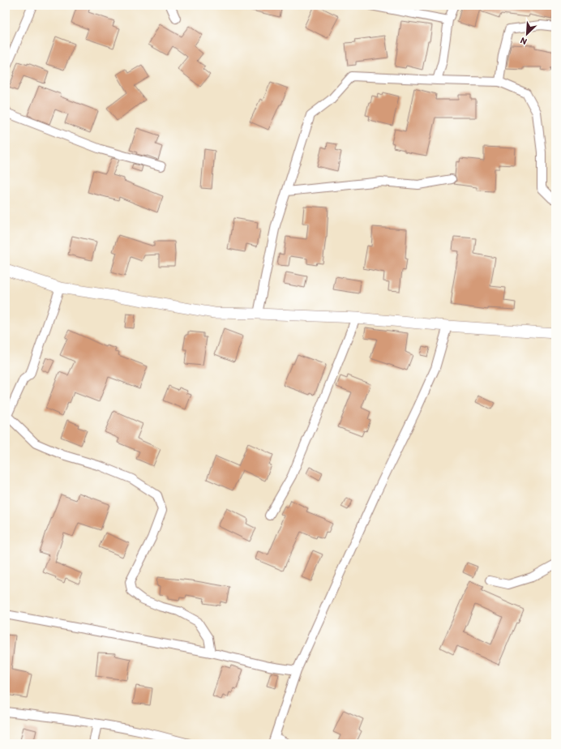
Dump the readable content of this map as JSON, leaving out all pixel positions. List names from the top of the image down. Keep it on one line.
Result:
{"north":"bottom left"}
